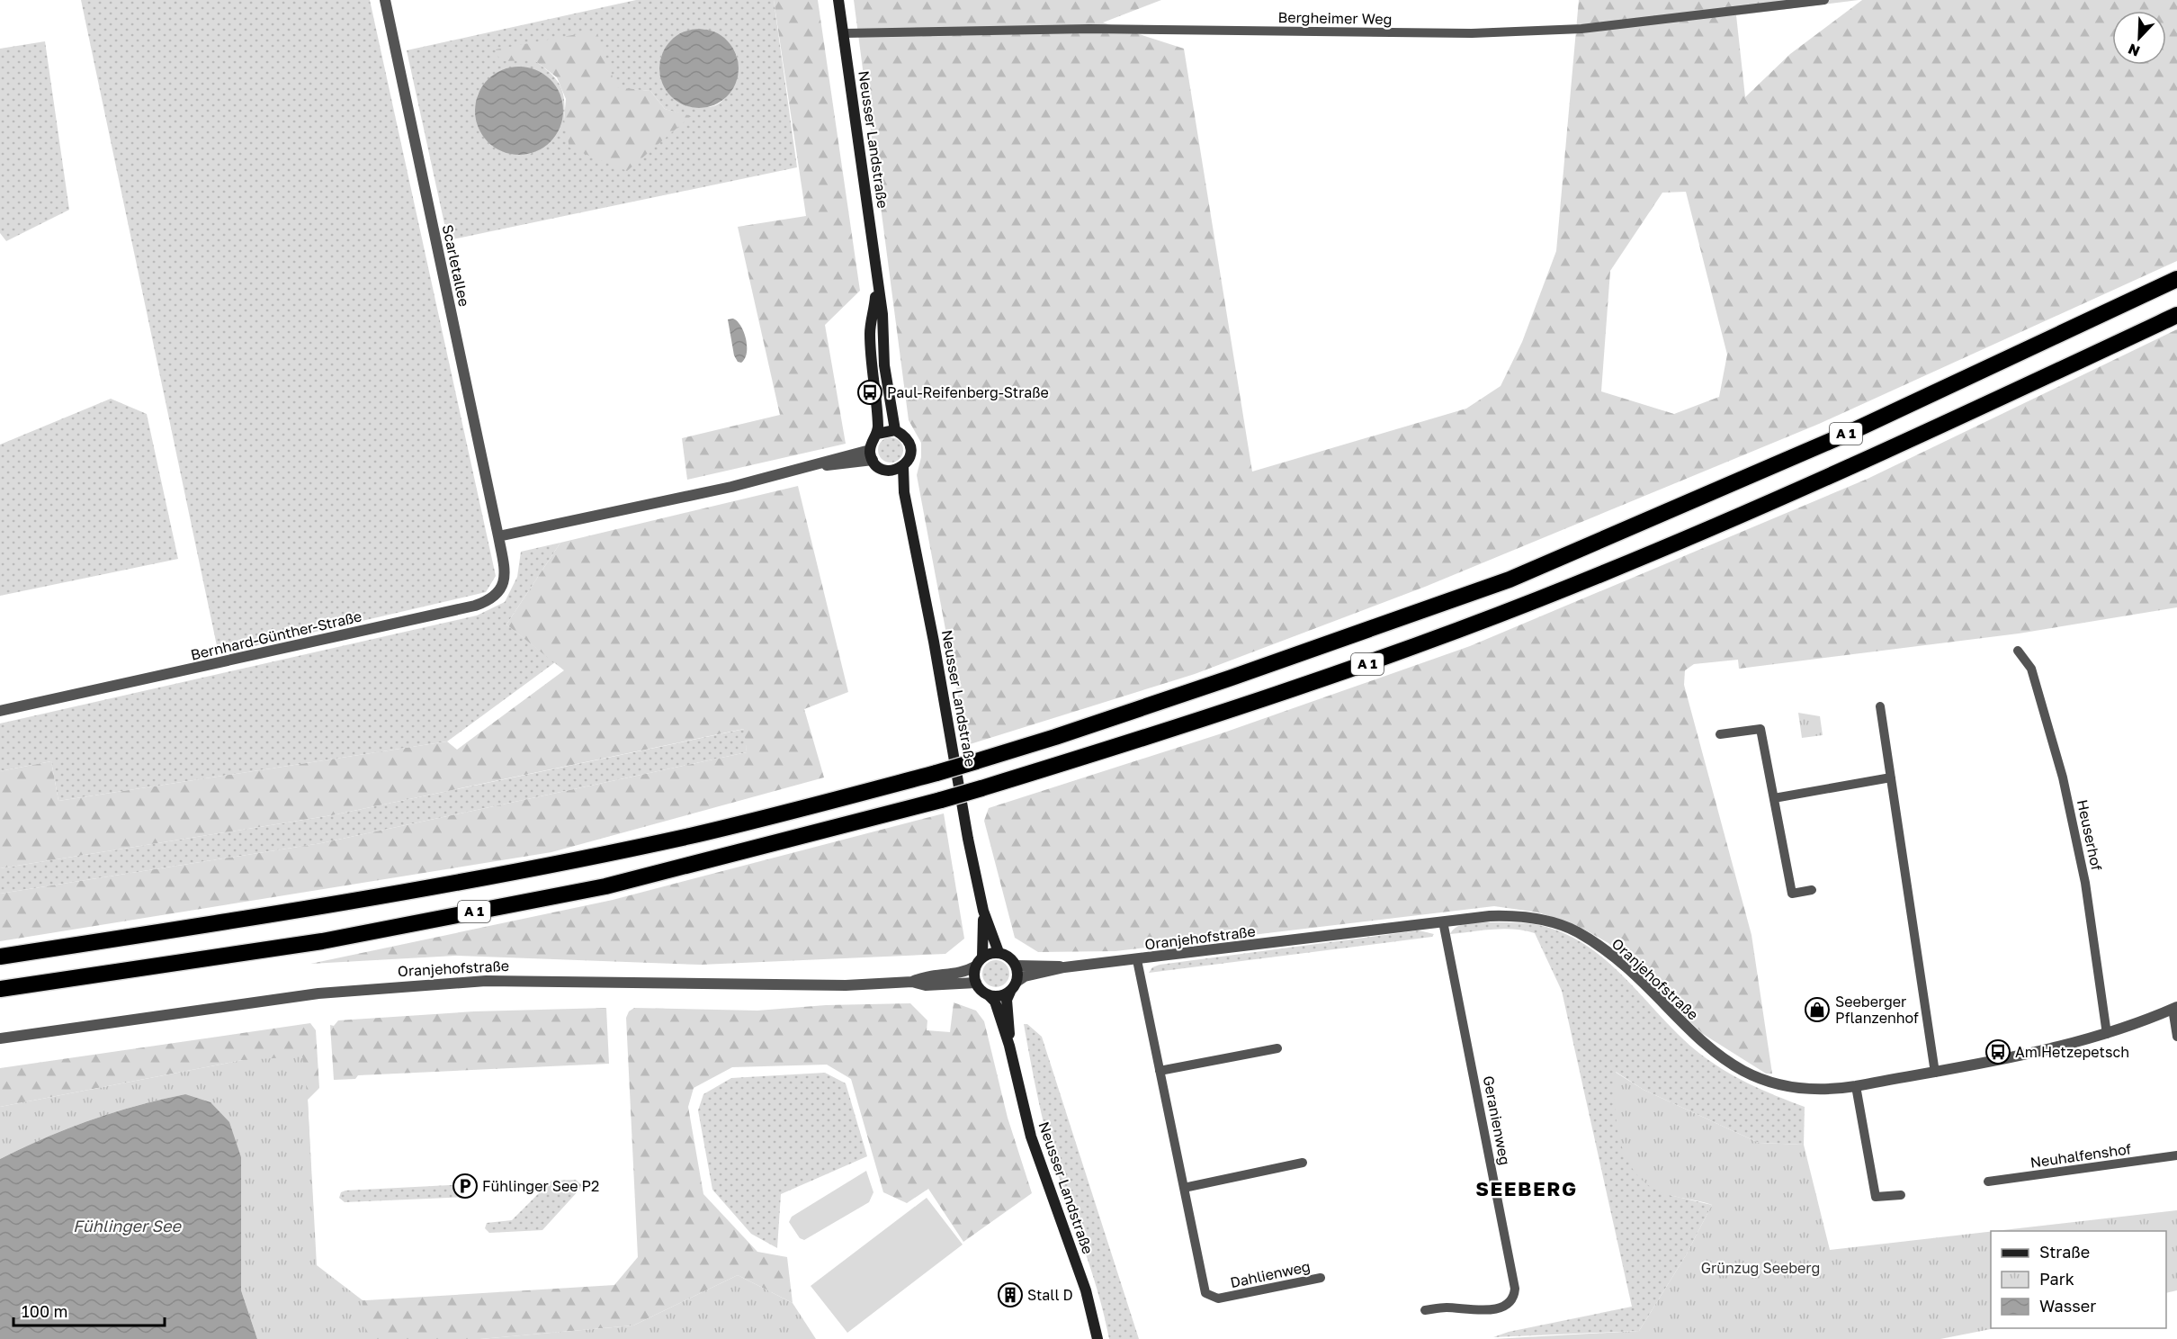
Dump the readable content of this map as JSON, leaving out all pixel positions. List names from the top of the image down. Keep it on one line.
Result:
{"streets":{"highway":["A 1"],"main road":["Neusser Landstraße"],"street":["Bergheimer Weg","Scarletallee","Bernhard-Günther-Straße","Heuserhof","Oranjehofstraße","Geranienweg","Neuhalfenshof","Dahlienweg"]},"crossings":[["Bergheimer Weg","Neusser Landstraße"],["Neusser Landstraße","Oranjehofstraße"],["Scarletallee","Bernhard-Günther-Straße"],["Heuserhof","Oranjehofstraße"],["Oranjehofstraße","Geranienweg"],["Oranjehofstraße","Dahlienweg"]],"districts":["SEEBERG"],"water":["Fühlinger See"],"parks":["Grünzug Seeberg"],"places":{"bus stop":["Paul-Reifenberg-Straße","Am Hetzepetsch"],"shop":["Seeberger Pflanzenhof"],"parking":["Fühlinger See P2"],"building":["Stall D"]},"legend":["Straße","Park","Wasser"],"scale_bar":"100 m","north":"bottom left"}
